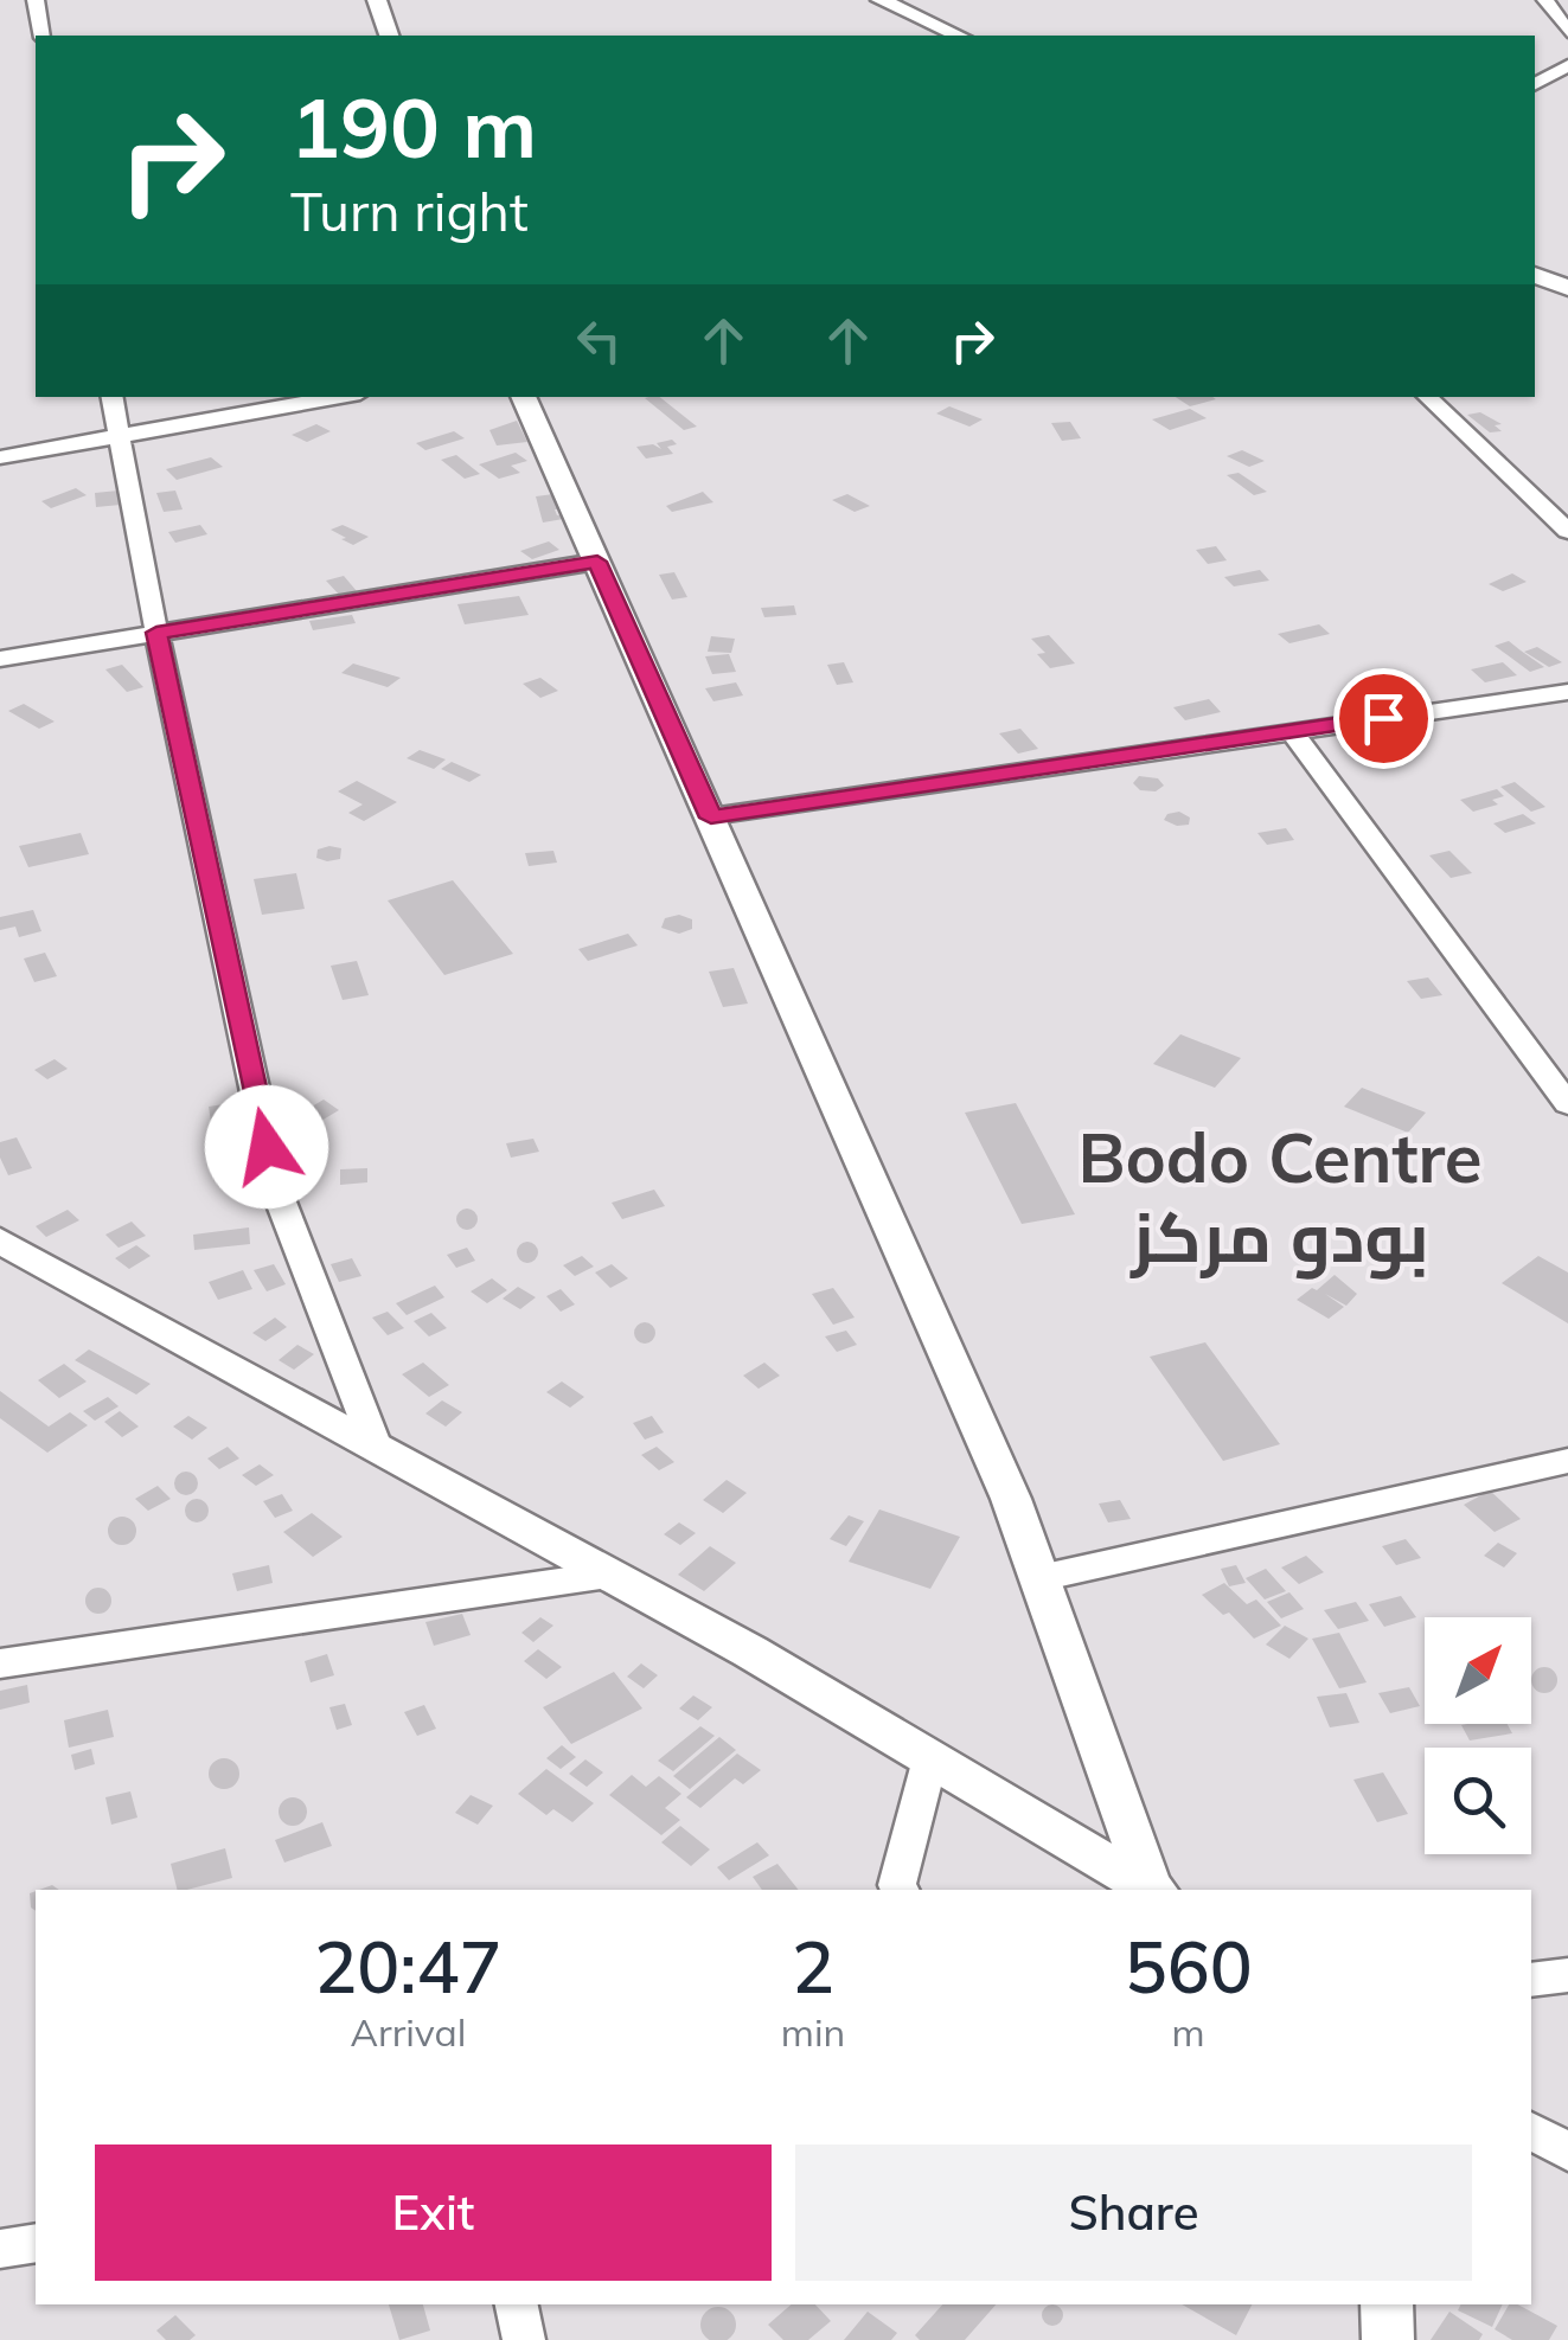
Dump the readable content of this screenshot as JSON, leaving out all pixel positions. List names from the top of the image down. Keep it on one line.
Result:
{"districts":["Bodo Centre بودو مركز"],"north":"top right","page":{"turn":["190 m","Turn right"],"eta":["20:47","Arrival","2","min","560","m"],"buttons":["Exit","Share"]}}
